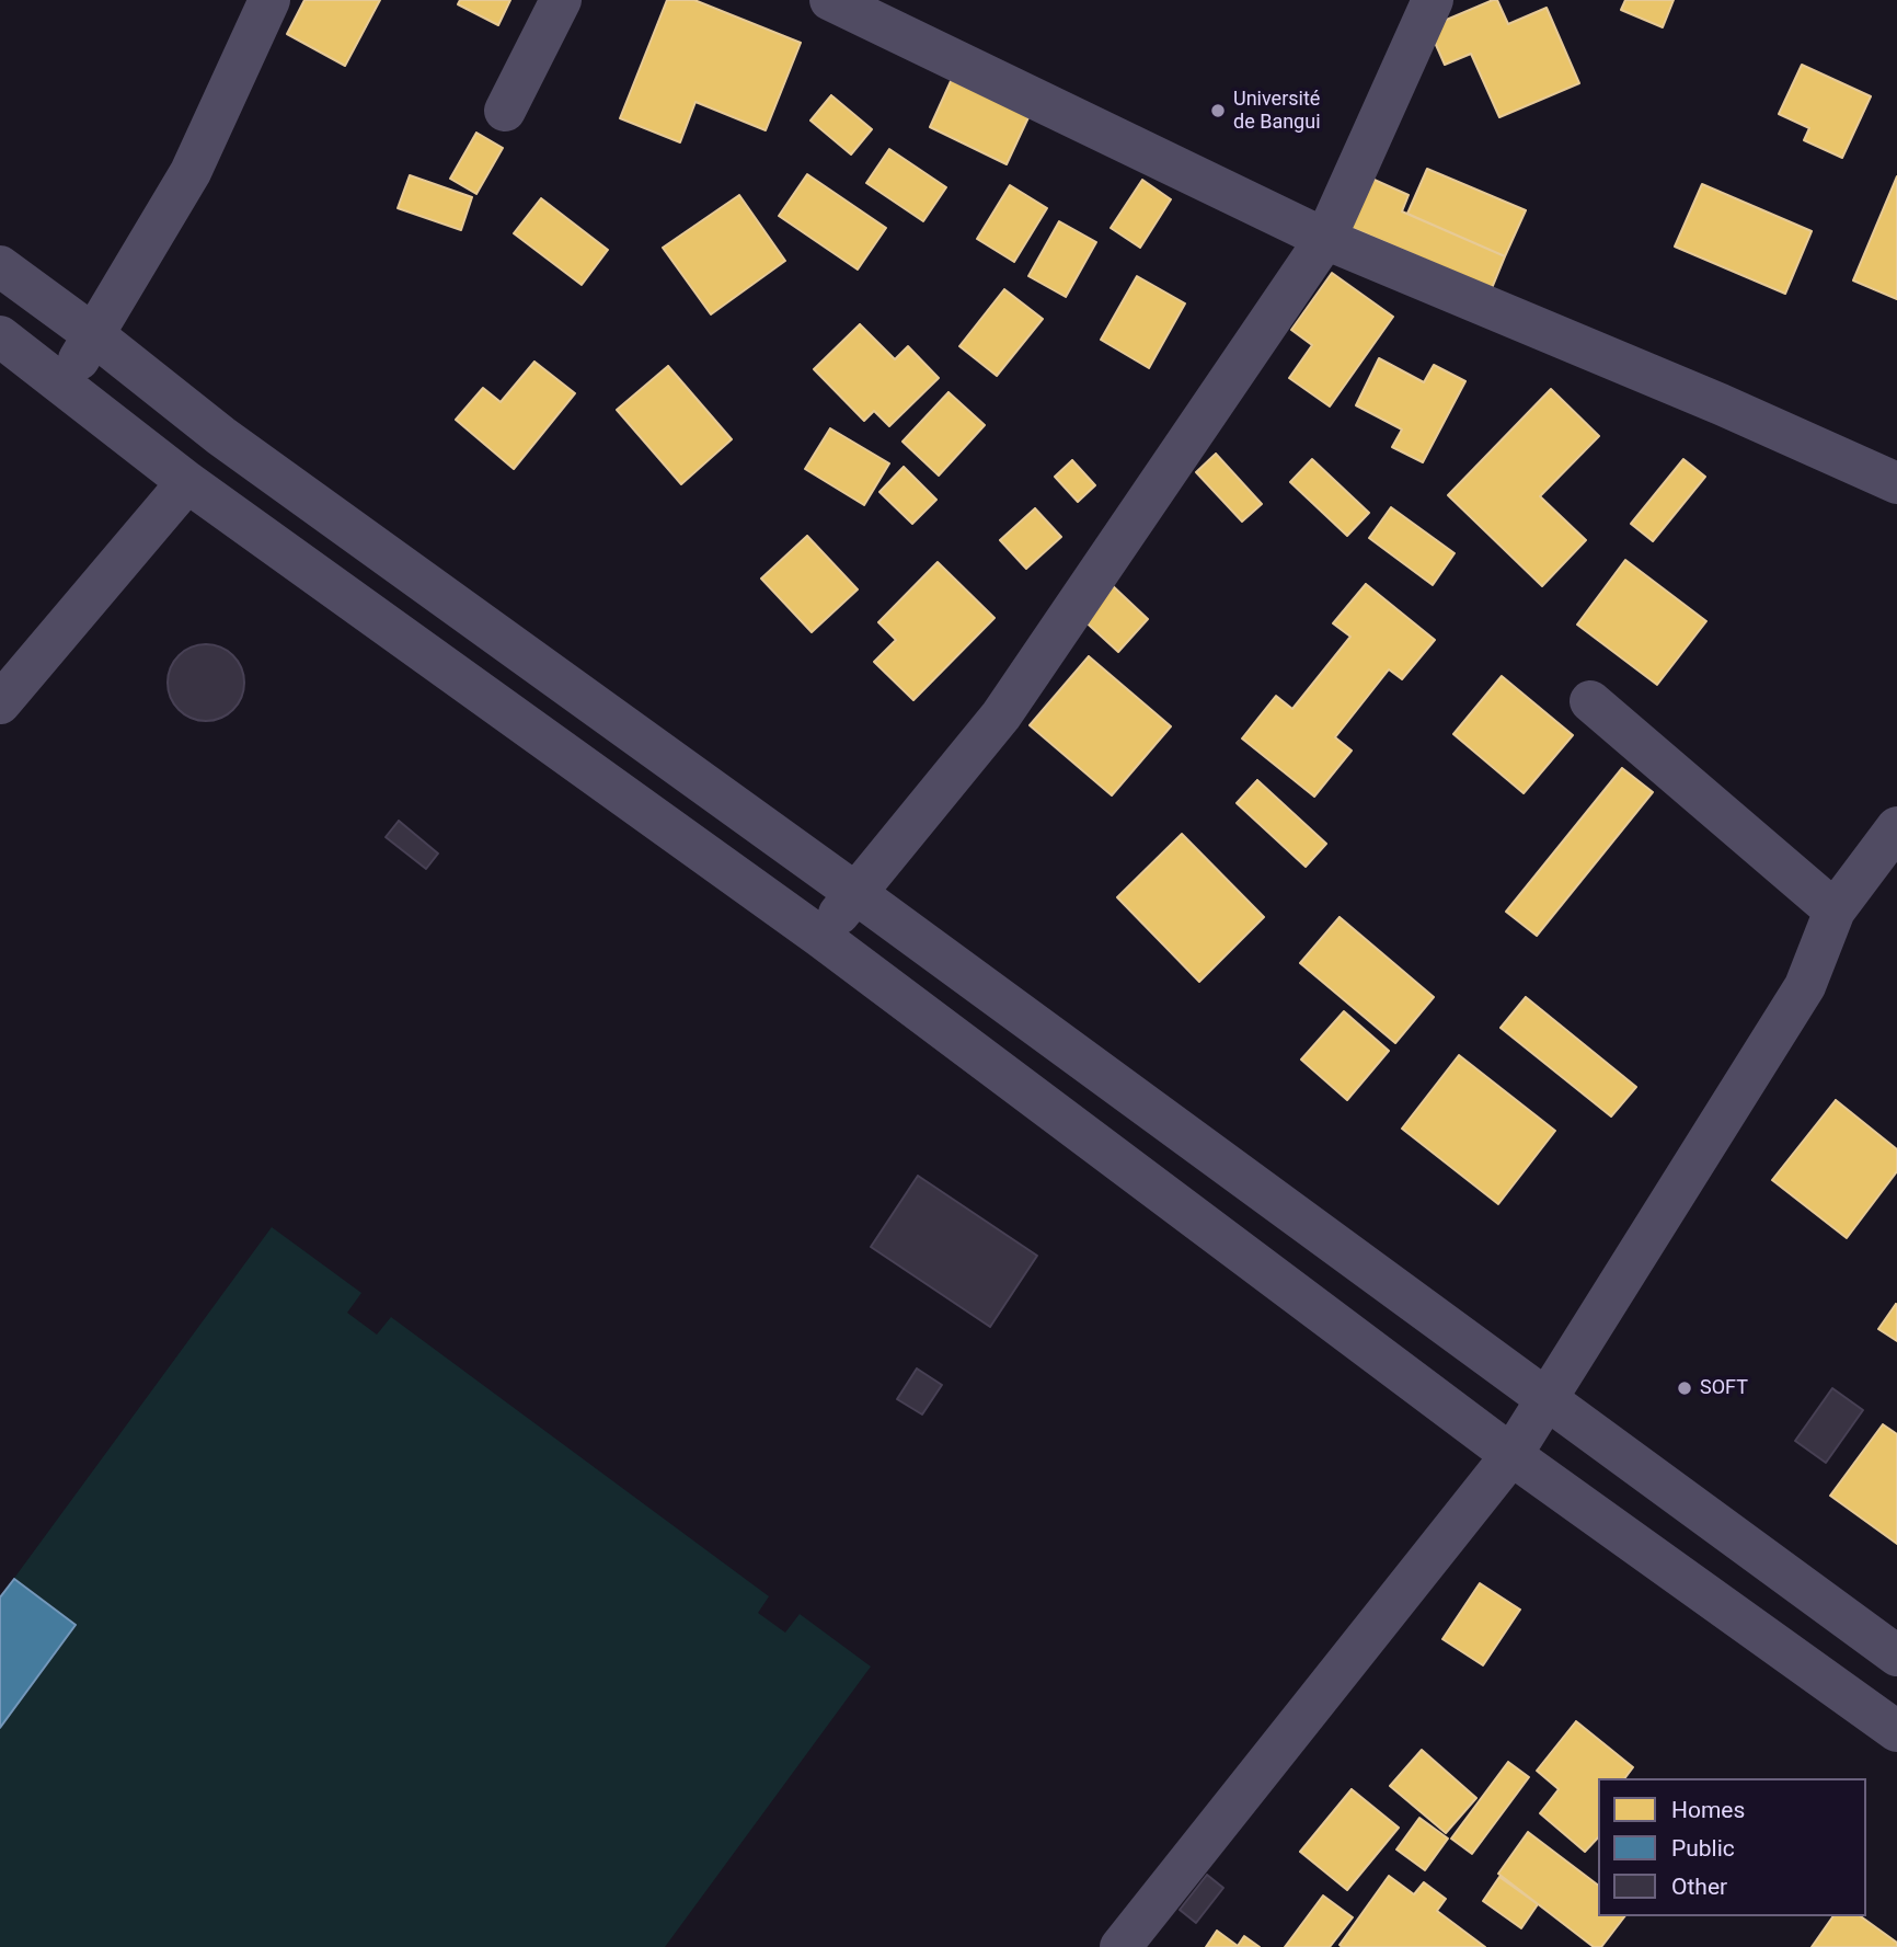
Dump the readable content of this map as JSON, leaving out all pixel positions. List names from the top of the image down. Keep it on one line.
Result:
{"places":["Université de Bangui","SOFT"],"legend":["Homes","Public","Other"]}
